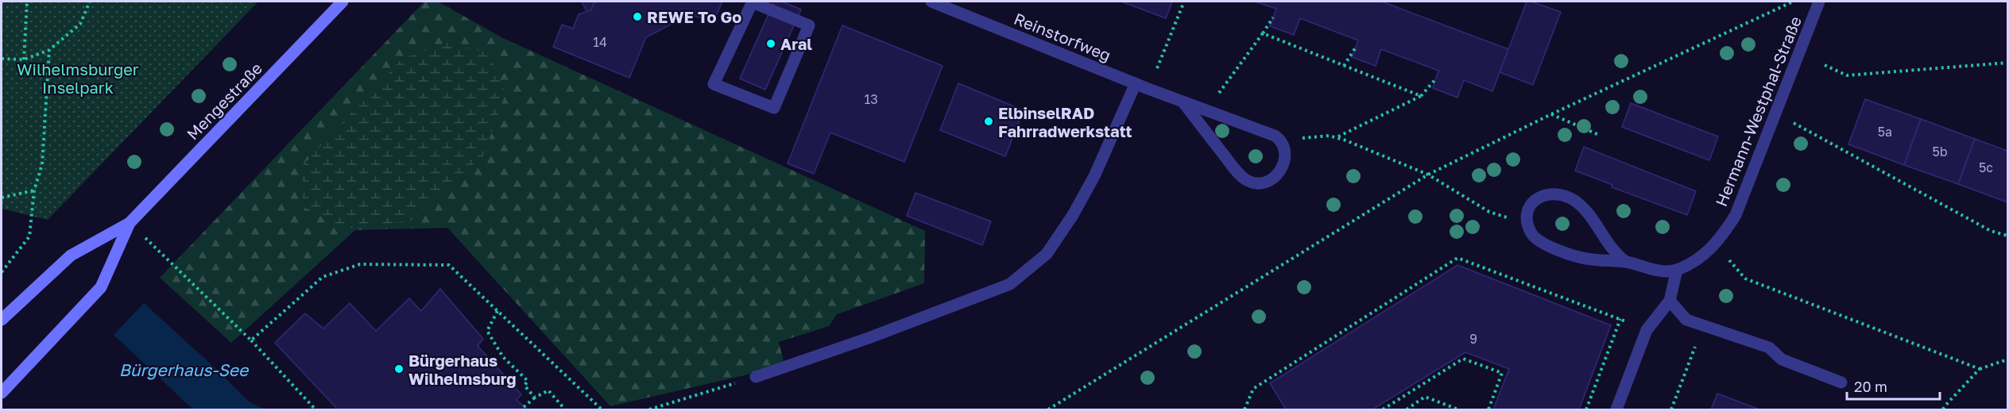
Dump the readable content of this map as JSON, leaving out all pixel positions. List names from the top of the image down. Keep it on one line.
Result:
{"streets":{"main road":["Mengestraße"],"street":["Reinstorfweg","Hermann-Westphal-Straße"]},"water":["Bürgerhaus-See"],"parks":["Wilhelmsburger Inselpark"],"places":["REWE To Go","Aral","ElbinselRAD Fahrradwerkstatt","Bürgerhaus Wilhelmsburg"],"house_numbers":["14","13","5a","5b","5c","9"],"scale_bar":"20 m"}
